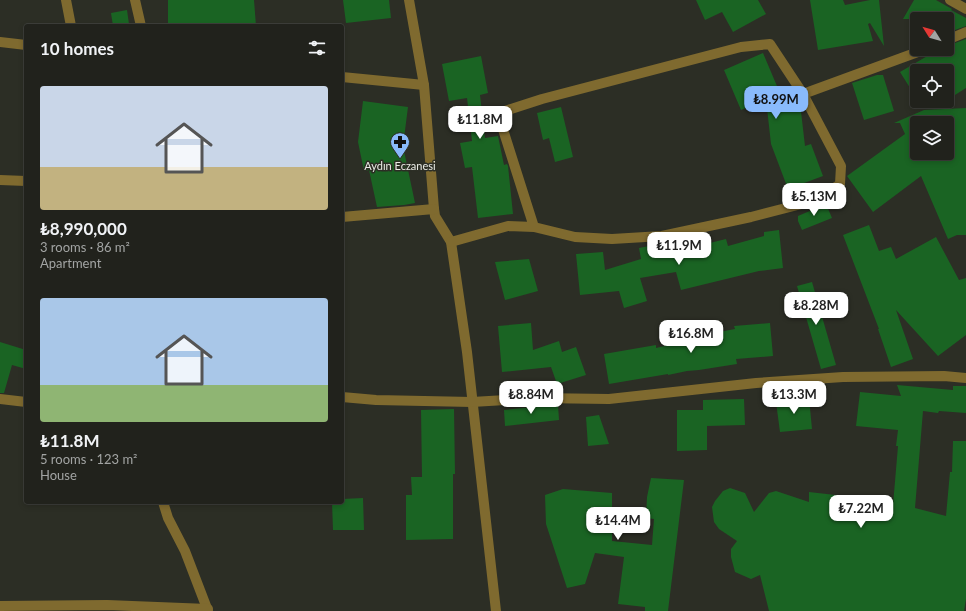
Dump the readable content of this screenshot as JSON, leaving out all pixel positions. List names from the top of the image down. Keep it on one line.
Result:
{"places":{"pharmacy":["Aydın Eczanesi"]},"north":"top left","page":{"heading":"10 homes","list":[{"name":"₺8,990,000","note":"3 rooms · 86 m² · Apartment"},{"name":"₺11.8M","note":"5 rooms · 123 m² · House"}],"price":["₺8.99M","₺11.8M","₺5.13M","₺11.9M","₺8.28M","₺16.8M","₺8.84M","₺13.3M","₺7.22M","₺14.4M"]}}
